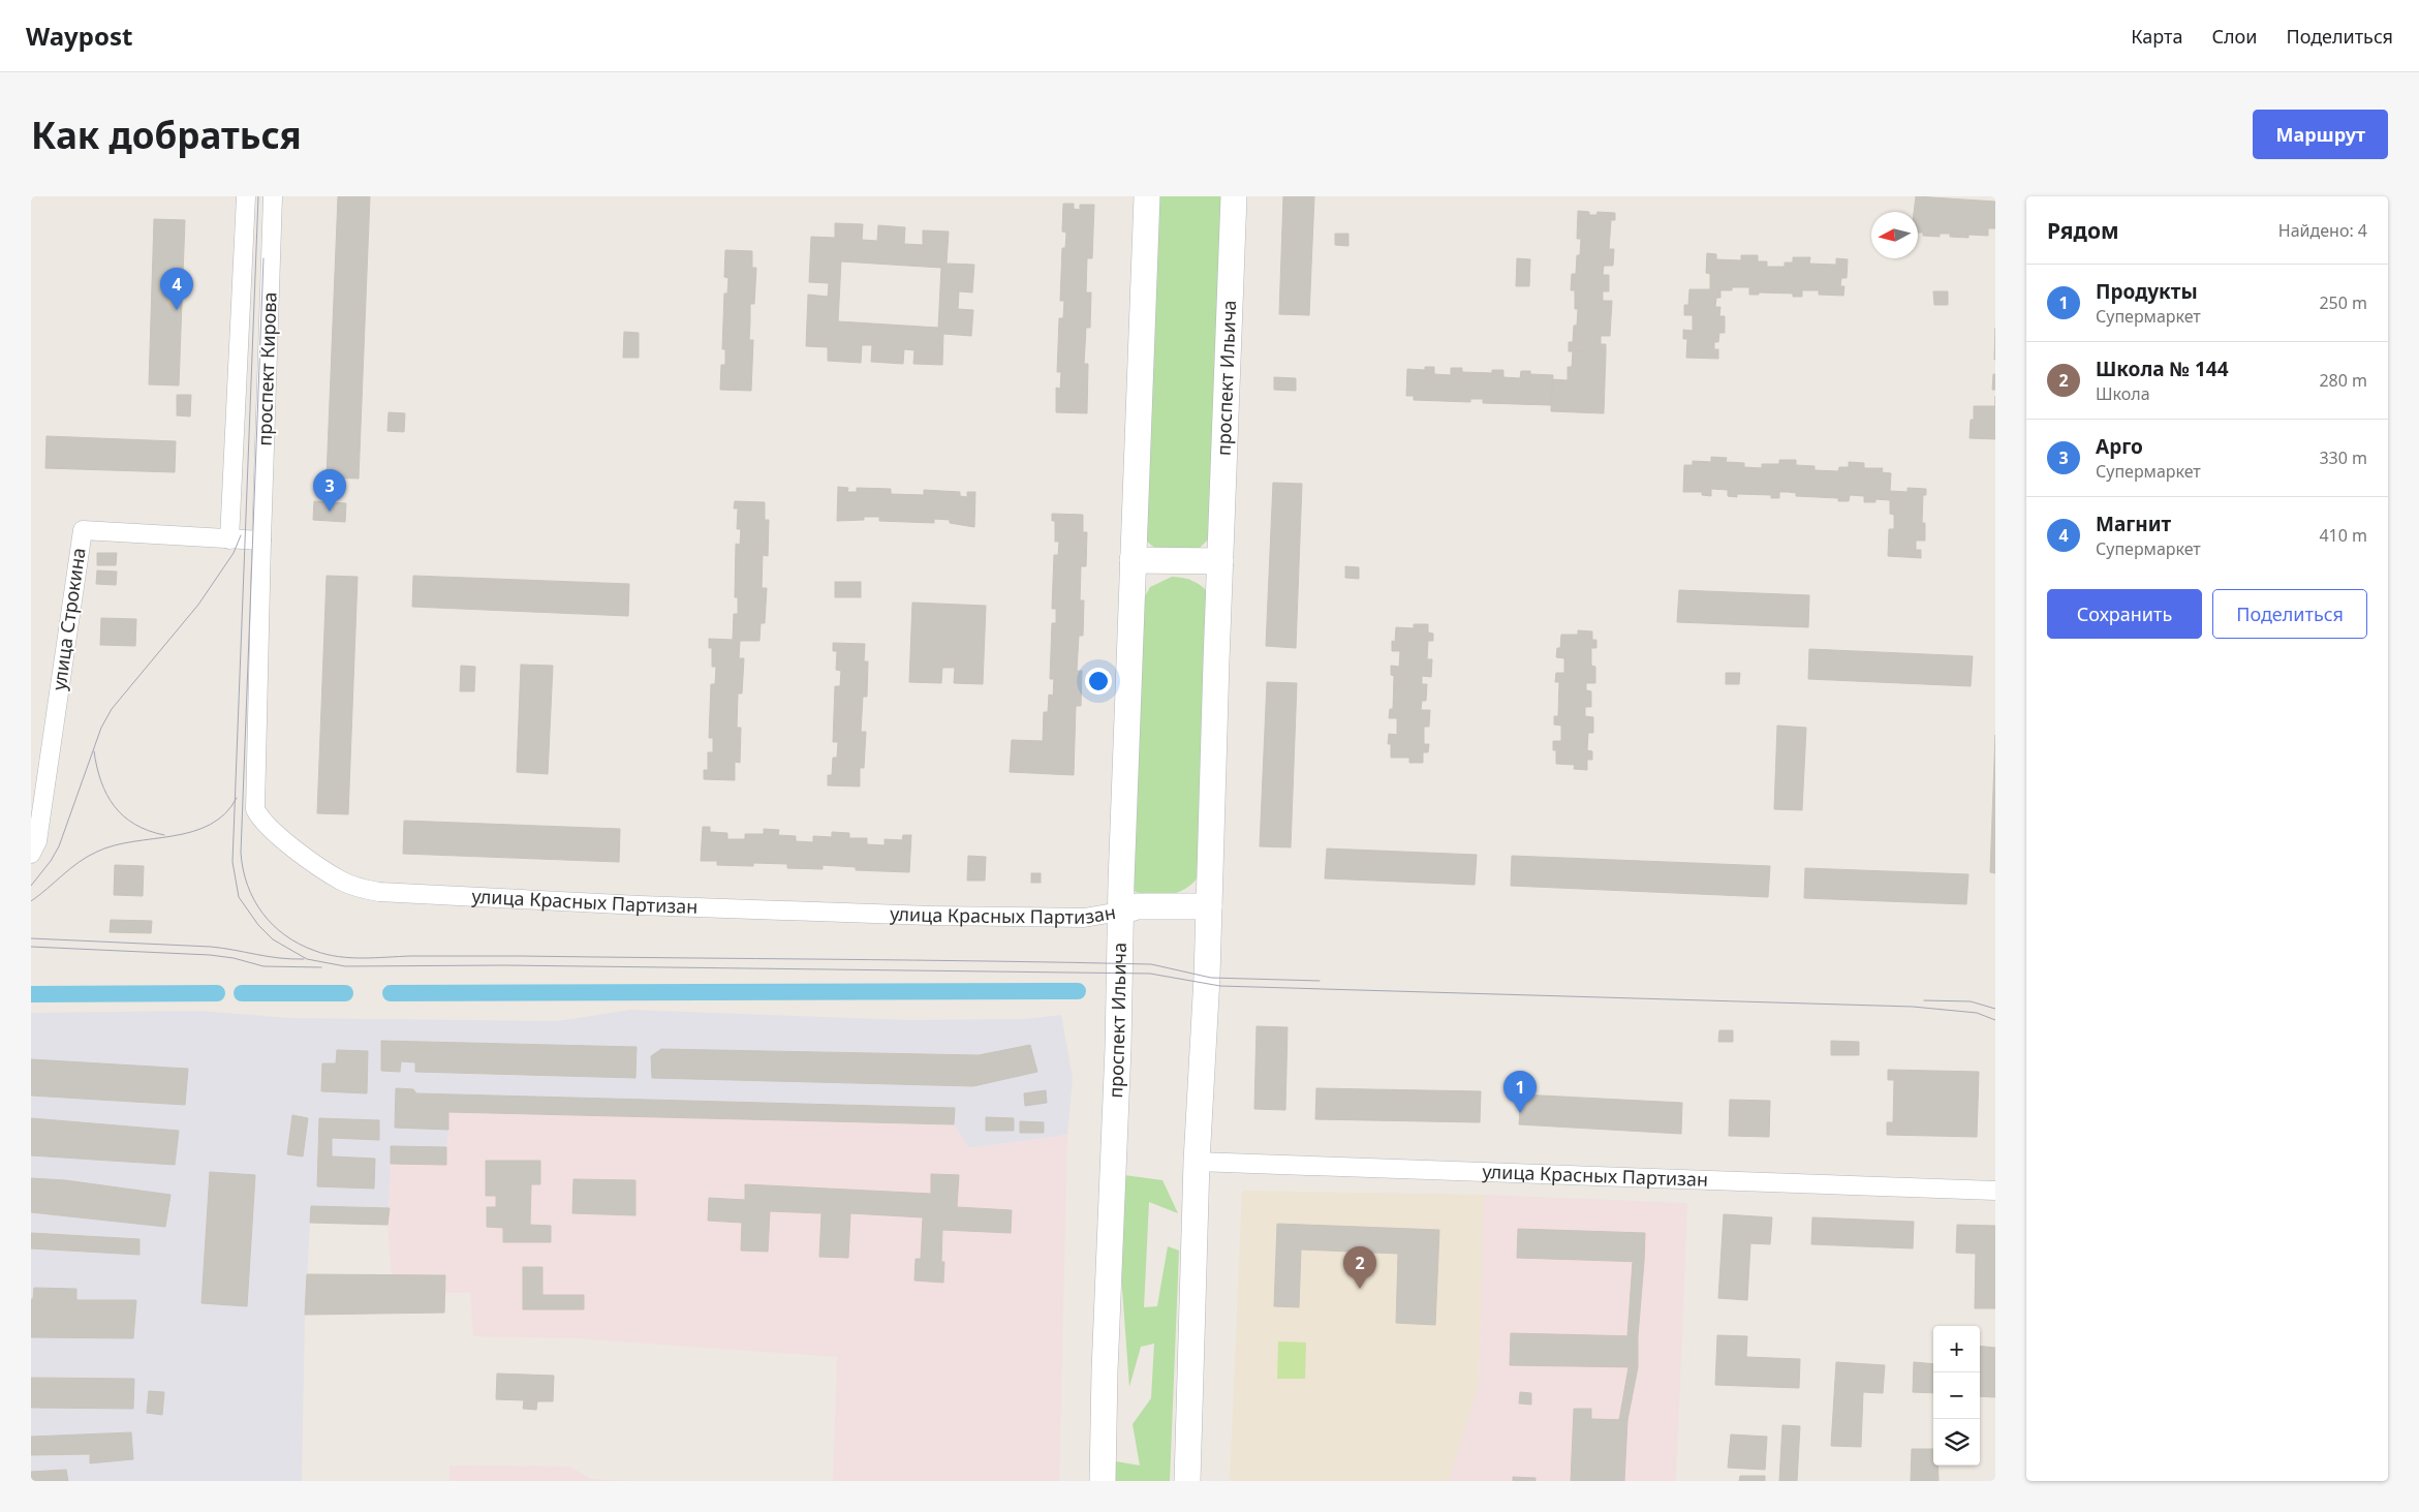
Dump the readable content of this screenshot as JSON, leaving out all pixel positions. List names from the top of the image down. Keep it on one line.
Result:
{"streets":{"street":["проспект Кирова","проспект Ильича","улица Строкина","улица Красных Партизан"]},"crossings":[["проспект Кирова","улица Строкина"],["проспект Кирова","улица Красных Партизан"],["проспект Ильича","улица Красных Партизан"],["улица Строкина","улица Красных Партизан"]],"north":"left","page":{"header":"Waypost","nav":["Карта","Слои","Поделиться"],"buttons":["Маршрут",["Сохранить","Поделиться"]],"title":"Как добраться","heading":["Рядом","Найдено: 4"],"list":[{"mark":"1","name":"Продукты","note":"Супермаркет","value":"250 m"},{"mark":"2","name":"Школа № 144","note":"Школа","value":"280 m"},{"mark":"3","name":"Арго","note":"Супермаркет","value":"330 m"},{"mark":"4","name":"Магнит","note":"Супермаркет","value":"410 m"}],"pins":["4","3","1","2"],"map_buttons":["+","−"]}}
